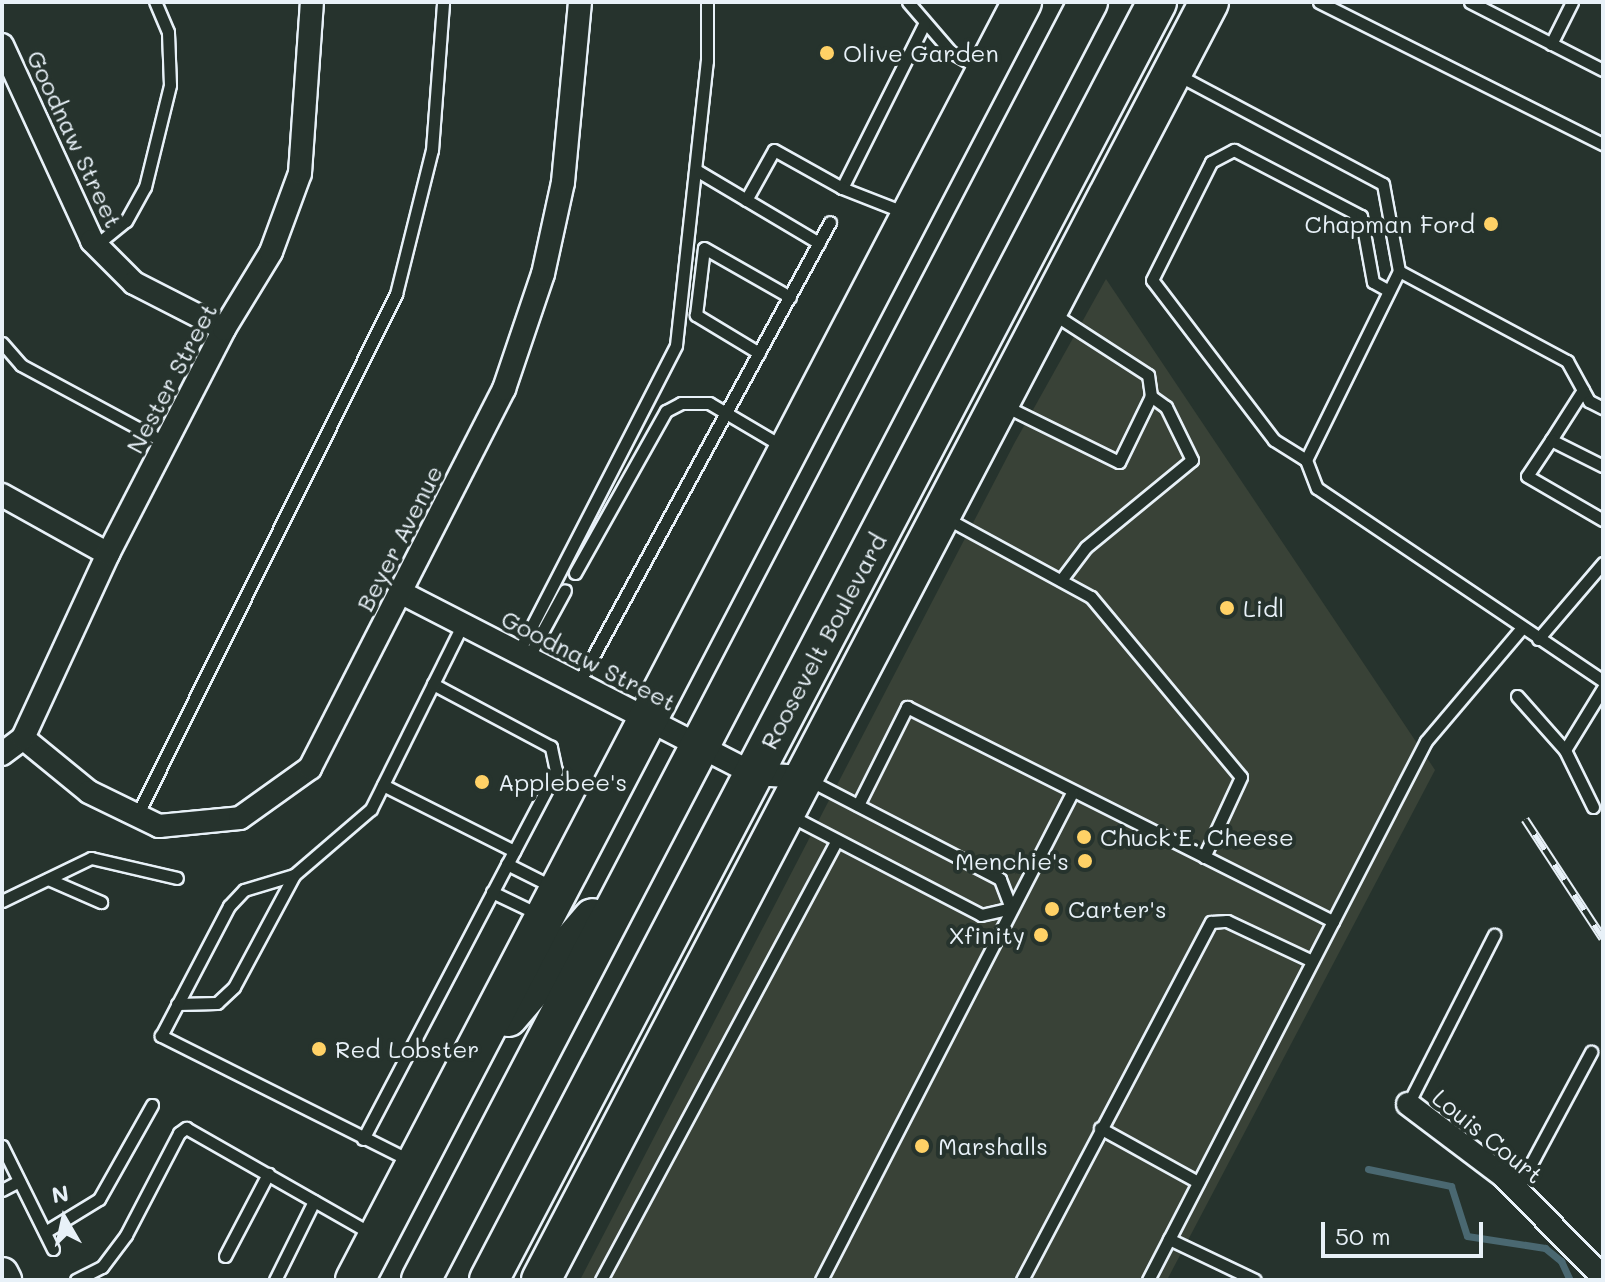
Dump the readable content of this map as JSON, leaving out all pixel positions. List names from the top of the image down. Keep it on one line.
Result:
{"streets":{"highway":["Roosevelt Boulevard"],"street":["Goodnaw Street","Nester Street","Beyer Avenue","Louis Court"]},"crossings":[["Goodnaw Street","Nester Street"],["Goodnaw Street","Beyer Avenue"],["Goodnaw Street","Roosevelt Boulevard"],["Nester Street","Beyer Avenue"]],"places":["Olive Garden","Chapman Ford","Lidl","Applebee's","Chuck E. Cheese","Menchie's","Carter's","Xfinity","Red Lobster","Marshalls"],"scale_bar":"50 m","north":"top"}
